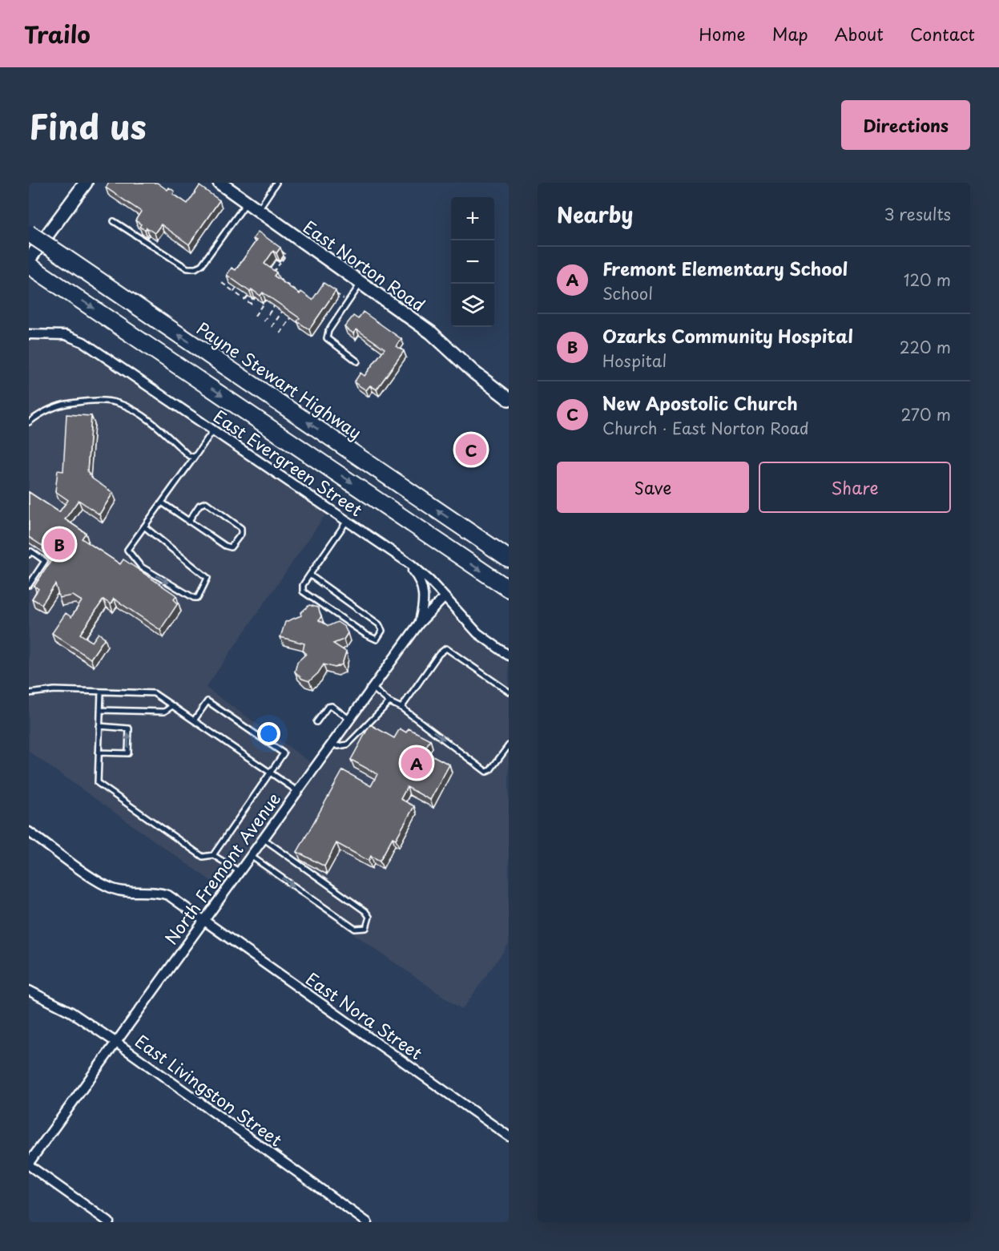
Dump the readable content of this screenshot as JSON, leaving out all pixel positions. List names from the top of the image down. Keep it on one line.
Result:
{"streets":{"highway":["Payne Stewart Highway"],"main road":["East Norton Road"],"street":["East Evergreen Street","North Fremont Avenue","East Nora Street","East Livingston Street"]},"crossings":[["East Evergreen Street","North Fremont Avenue"],["North Fremont Avenue","East Nora Street"],["North Fremont Avenue","East Livingston Street"]],"page":{"header":"Trailo","nav":["Home","Map","About","Contact"],"title":"Find us","buttons":["Directions",["Save","Share"]],"heading":["Nearby","3 results"],"map_buttons":["+","−"],"list":[{"mark":"A","name":"Fremont Elementary School","note":"School","value":"120 m"},{"mark":"B","name":"Ozarks Community Hospital","note":"Hospital","value":"220 m"},{"mark":"C","name":"New Apostolic Church","note":"Church · East Norton Road","value":"270 m"}],"pins":["C","B","A"]}}
